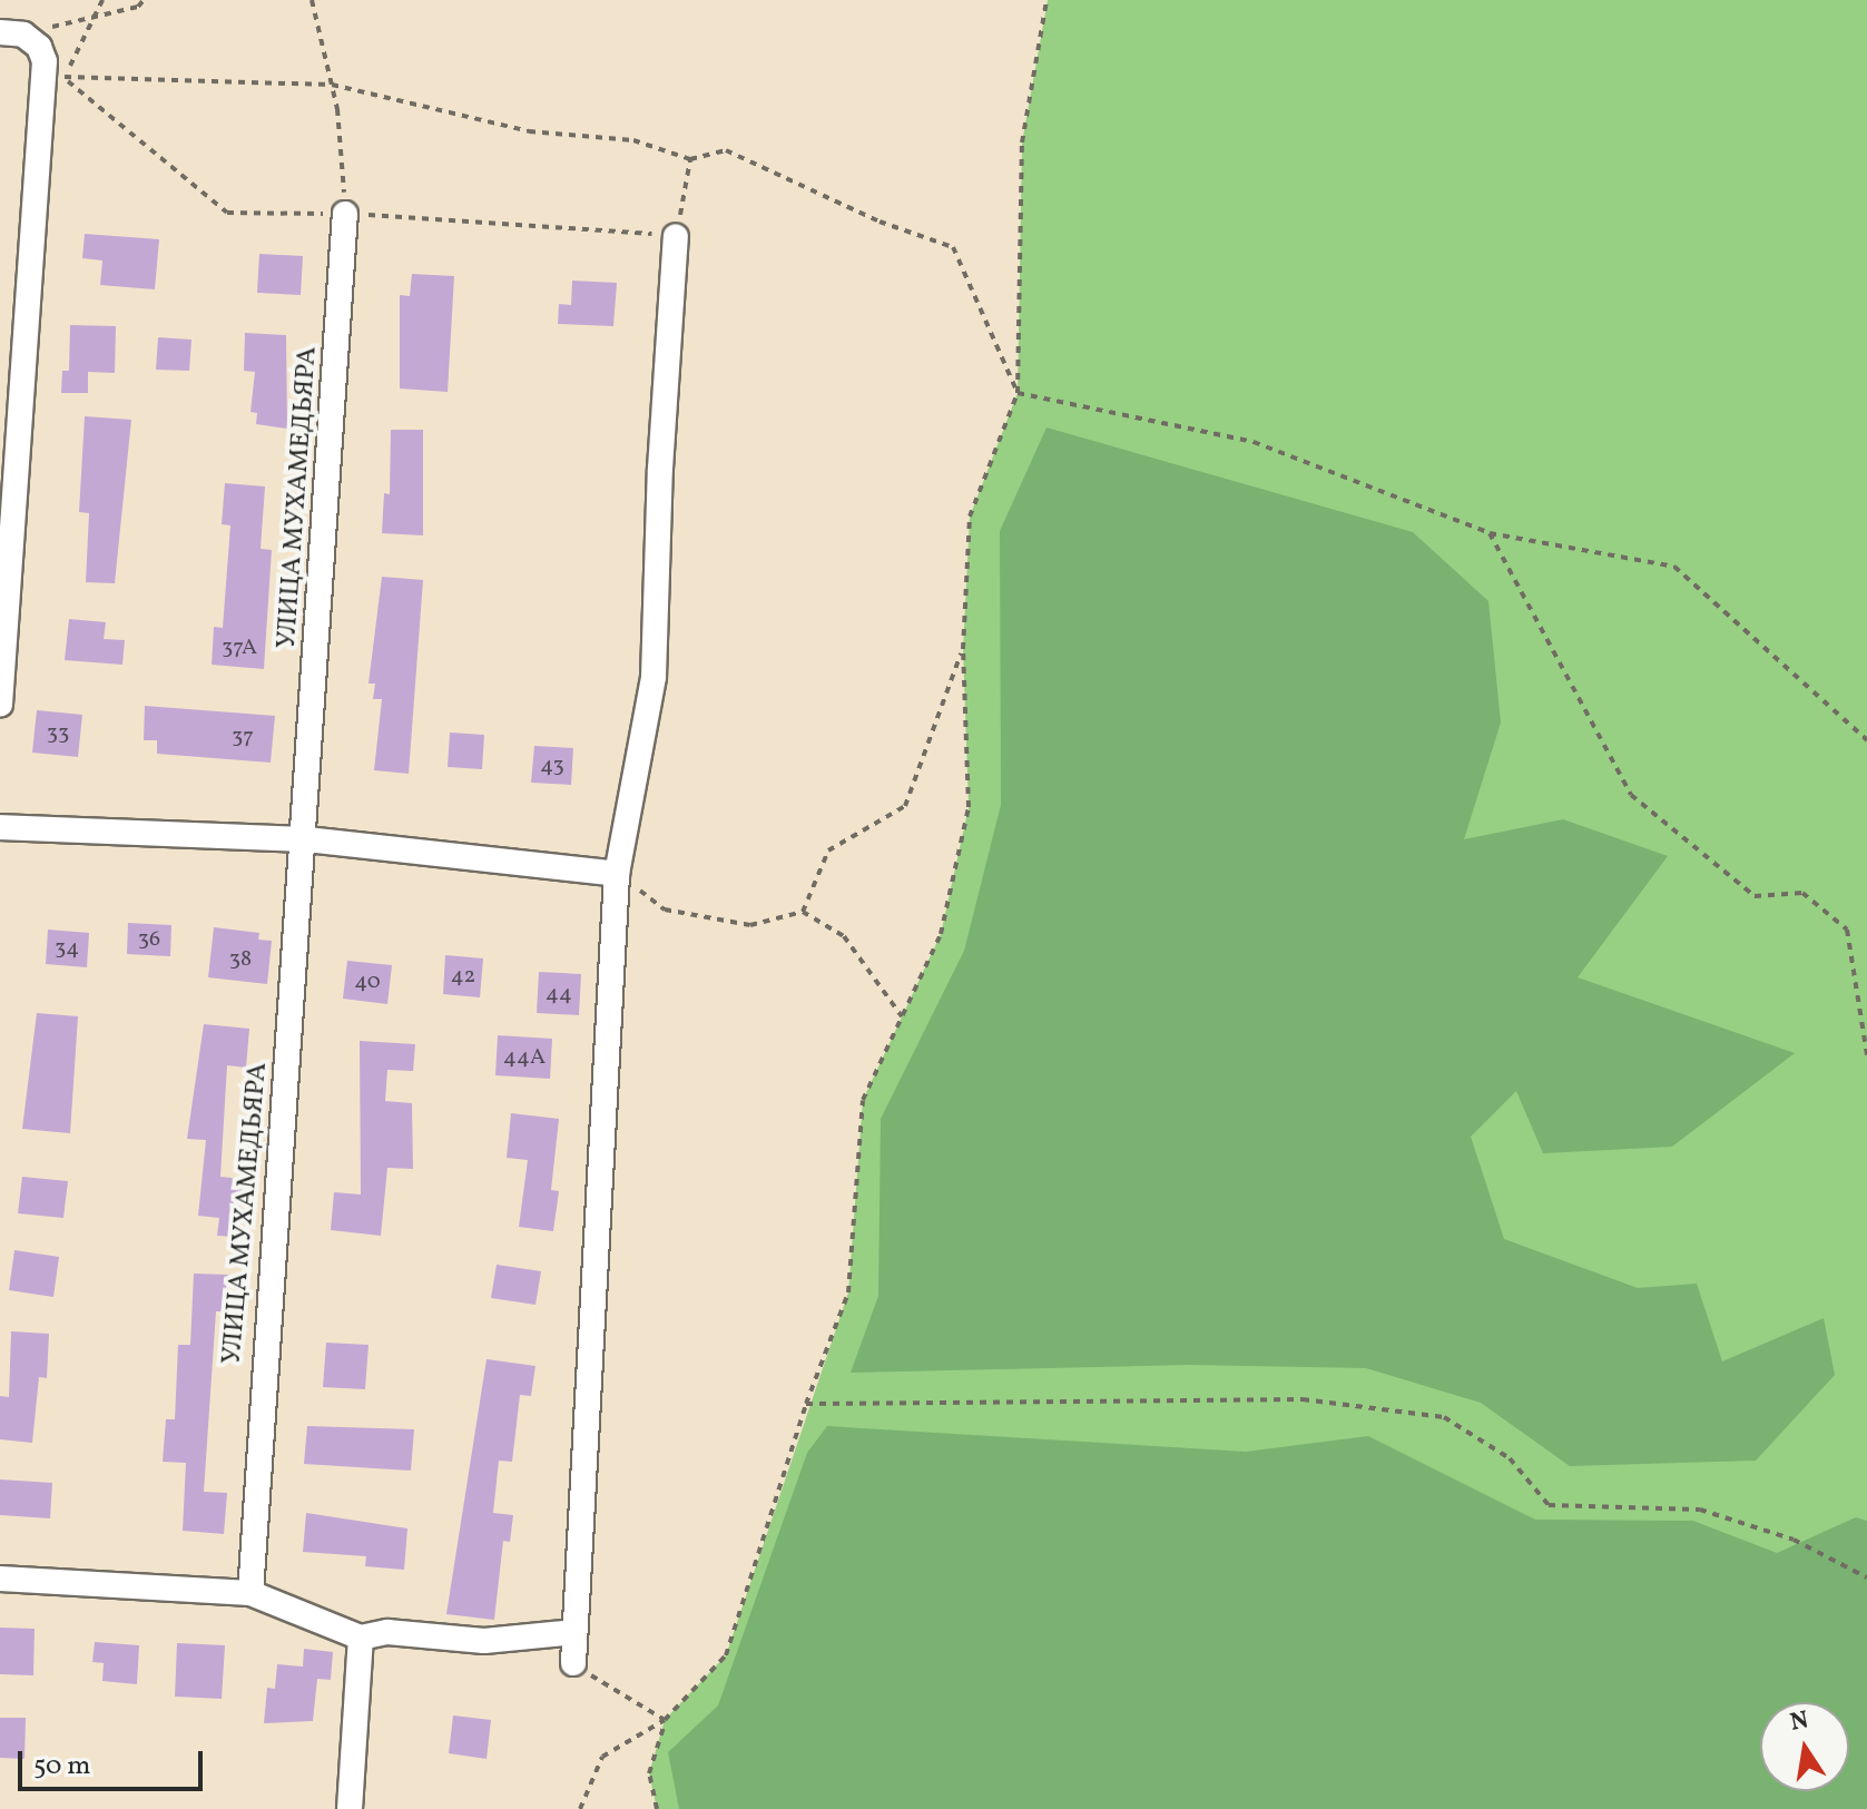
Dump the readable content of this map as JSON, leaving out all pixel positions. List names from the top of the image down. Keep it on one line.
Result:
{"streets":{"street":["УЛИЦА МУХАМЕДЬЯРА"]},"house_numbers":["37А","33","37","43","36","34","38","42","40","44","44А"],"scale_bar":"50 m","north":"top"}
